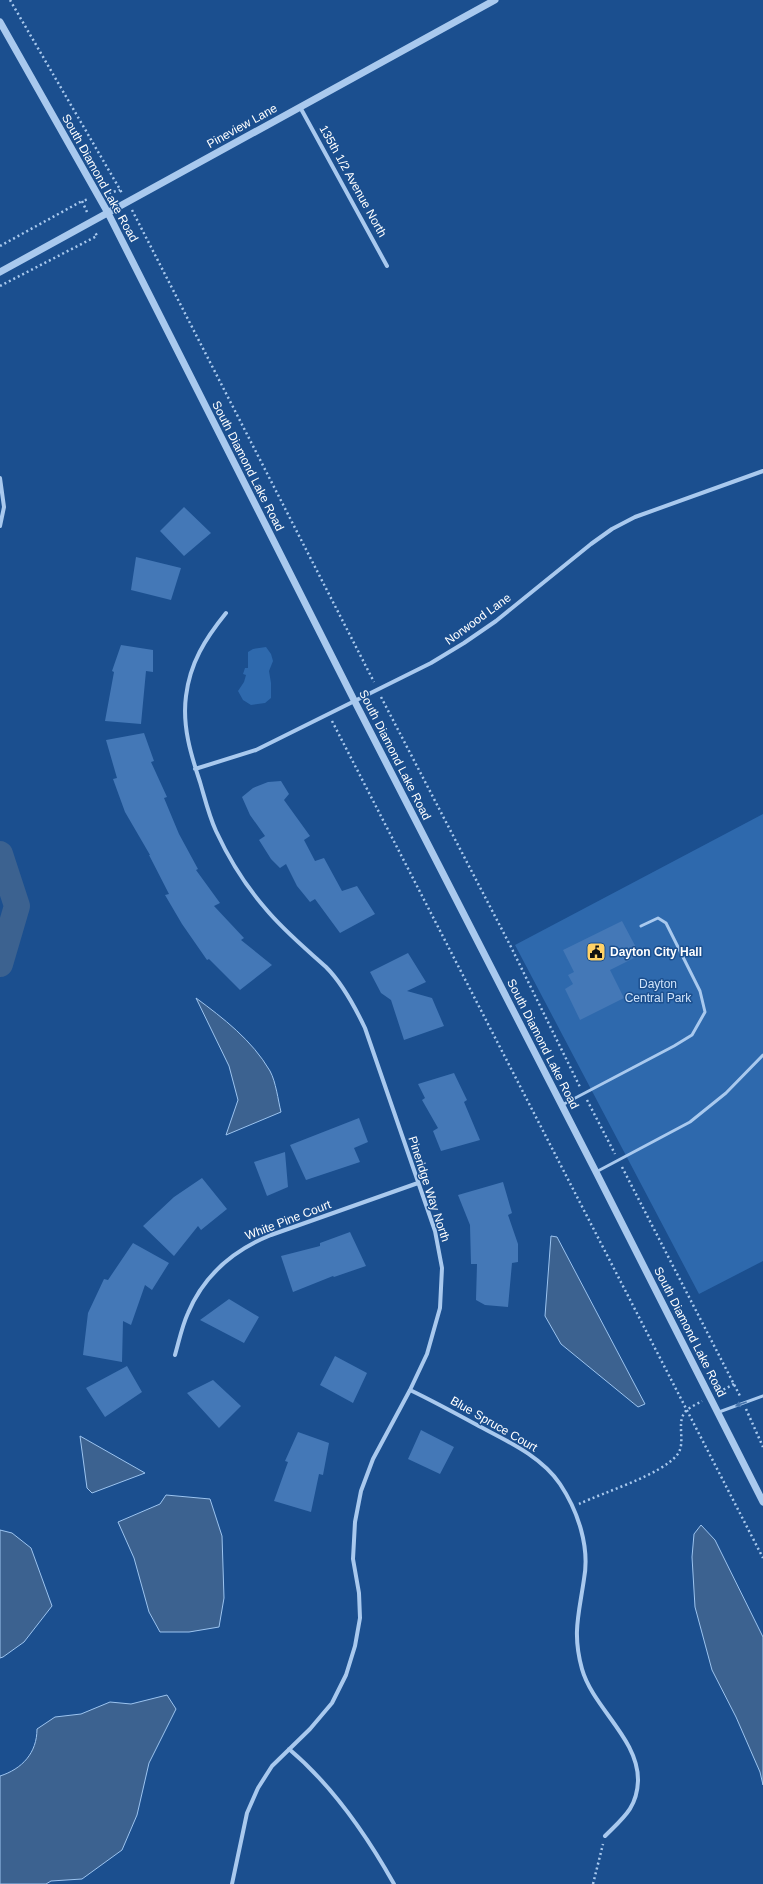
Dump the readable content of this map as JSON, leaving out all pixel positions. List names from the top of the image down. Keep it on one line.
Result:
{"streets":{"street":["Pineview Lane","South Diamond Lake Road","135th 1/2 Avenue North","Norwood Lane","Pineridge Way North","White Pine Court","Blue Spruce Court"]},"crossings":[["Pineview Lane","South Diamond Lake Road"],["Pineview Lane","135th 1/2 Avenue North"],["South Diamond Lake Road","Norwood Lane"],["Norwood Lane","Pineridge Way North"],["Pineridge Way North","White Pine Court"],["Pineridge Way North","Blue Spruce Court"]],"parks":["Dayton Central Park"],"places":{"public building":["Dayton City Hall"]}}
